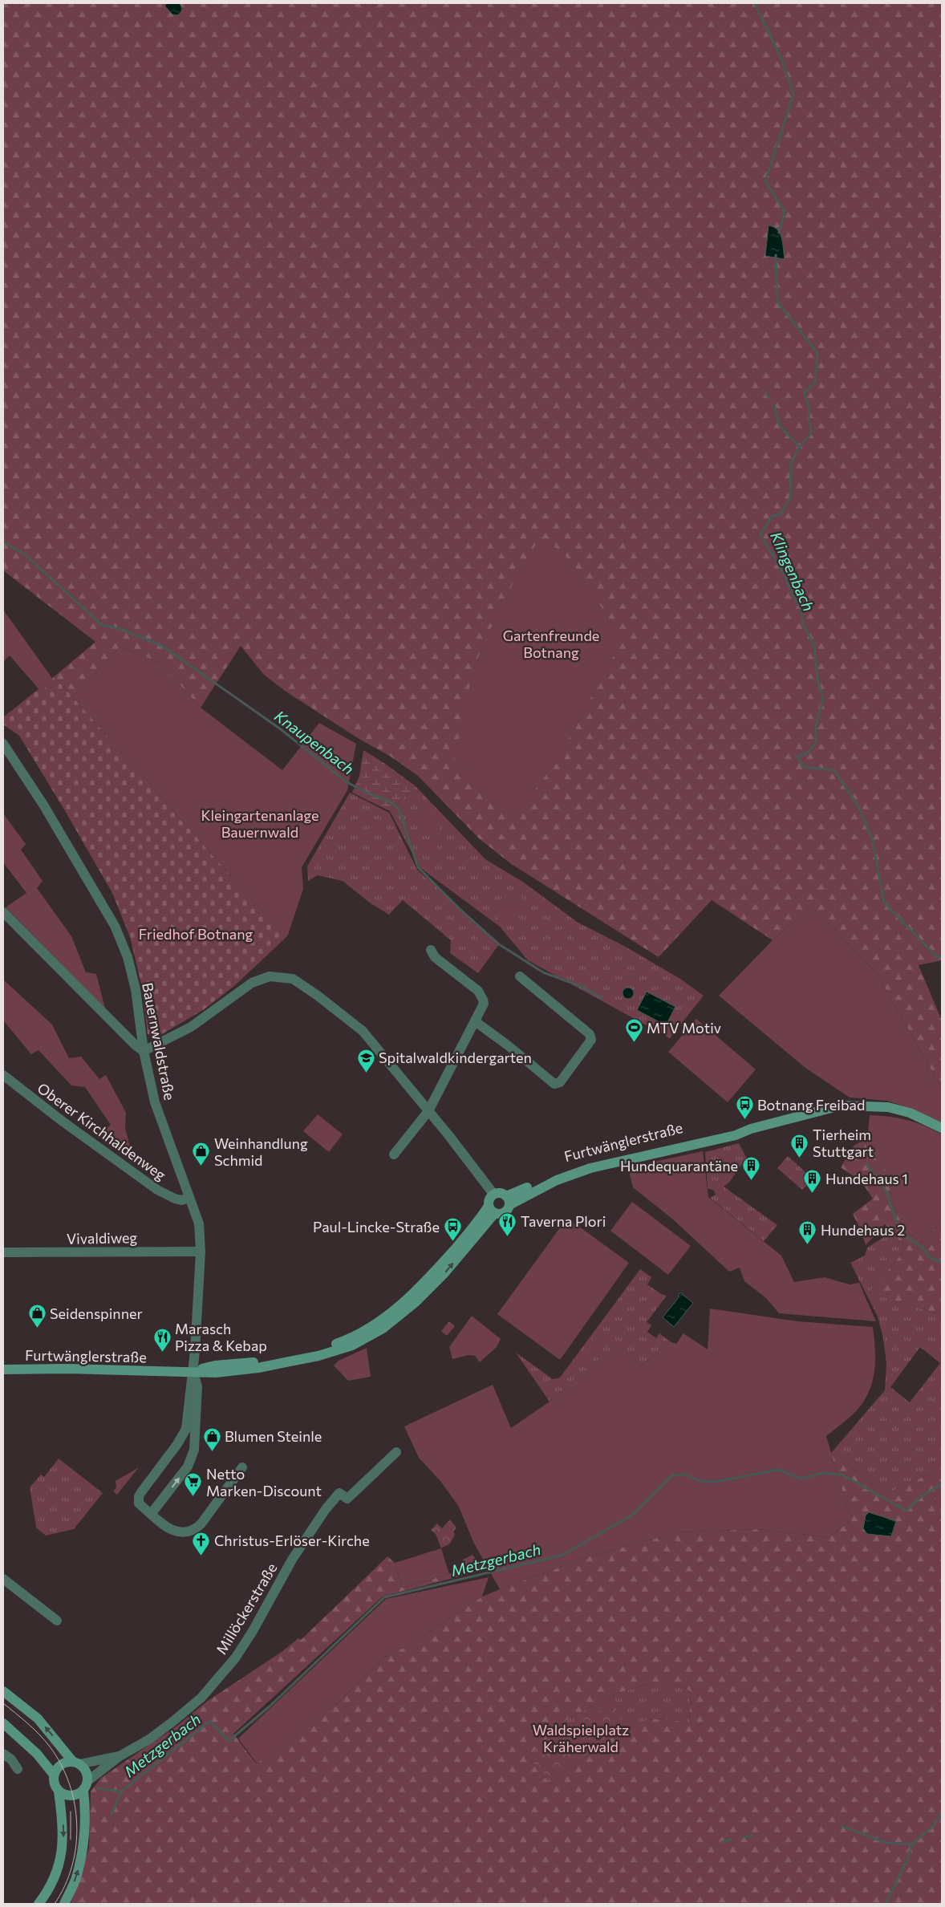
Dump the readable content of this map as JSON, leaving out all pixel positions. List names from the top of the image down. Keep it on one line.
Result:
{"streets":{"main road":["Furtwänglerstraße"],"street":["Bauernwaldstraße","Oberer Kirchhaldenweg","Vivaldiweg","Millöckerstraße"]},"crossings":[["Bauernwaldstraße","Oberer Kirchhaldenweg"],["Bauernwaldstraße","Furtwänglerstraße"],["Bauernwaldstraße","Vivaldiweg"]],"water":["Klingenbach","Knaupenbach","Metzgerbach"],"parks":["Gartenfreunde Botnang","Kleingartenanlage Bauernwald","Friedhof Botnang","Waldspielplatz Kräherwald"],"places":{"sports":["MTV Motiv"],"school or university":["Spitalwaldkindergarten"],"bus stop":["Botnang Freibad","Paul-Lincke-Straße"],"building":["Tierheim Stuttgart","Hundequarantäne","Hundehaus 1","Hundehaus 2"],"shop":["Weinhandlung Schmid","Seidenspinner","Blumen Steinle"],"restaurant":["Taverna Plori","Marasch Pizza & Kebap"],"supermarket":["Netto Marken-Discount"],"church":["Christus-Erlöser-Kirche"]}}
